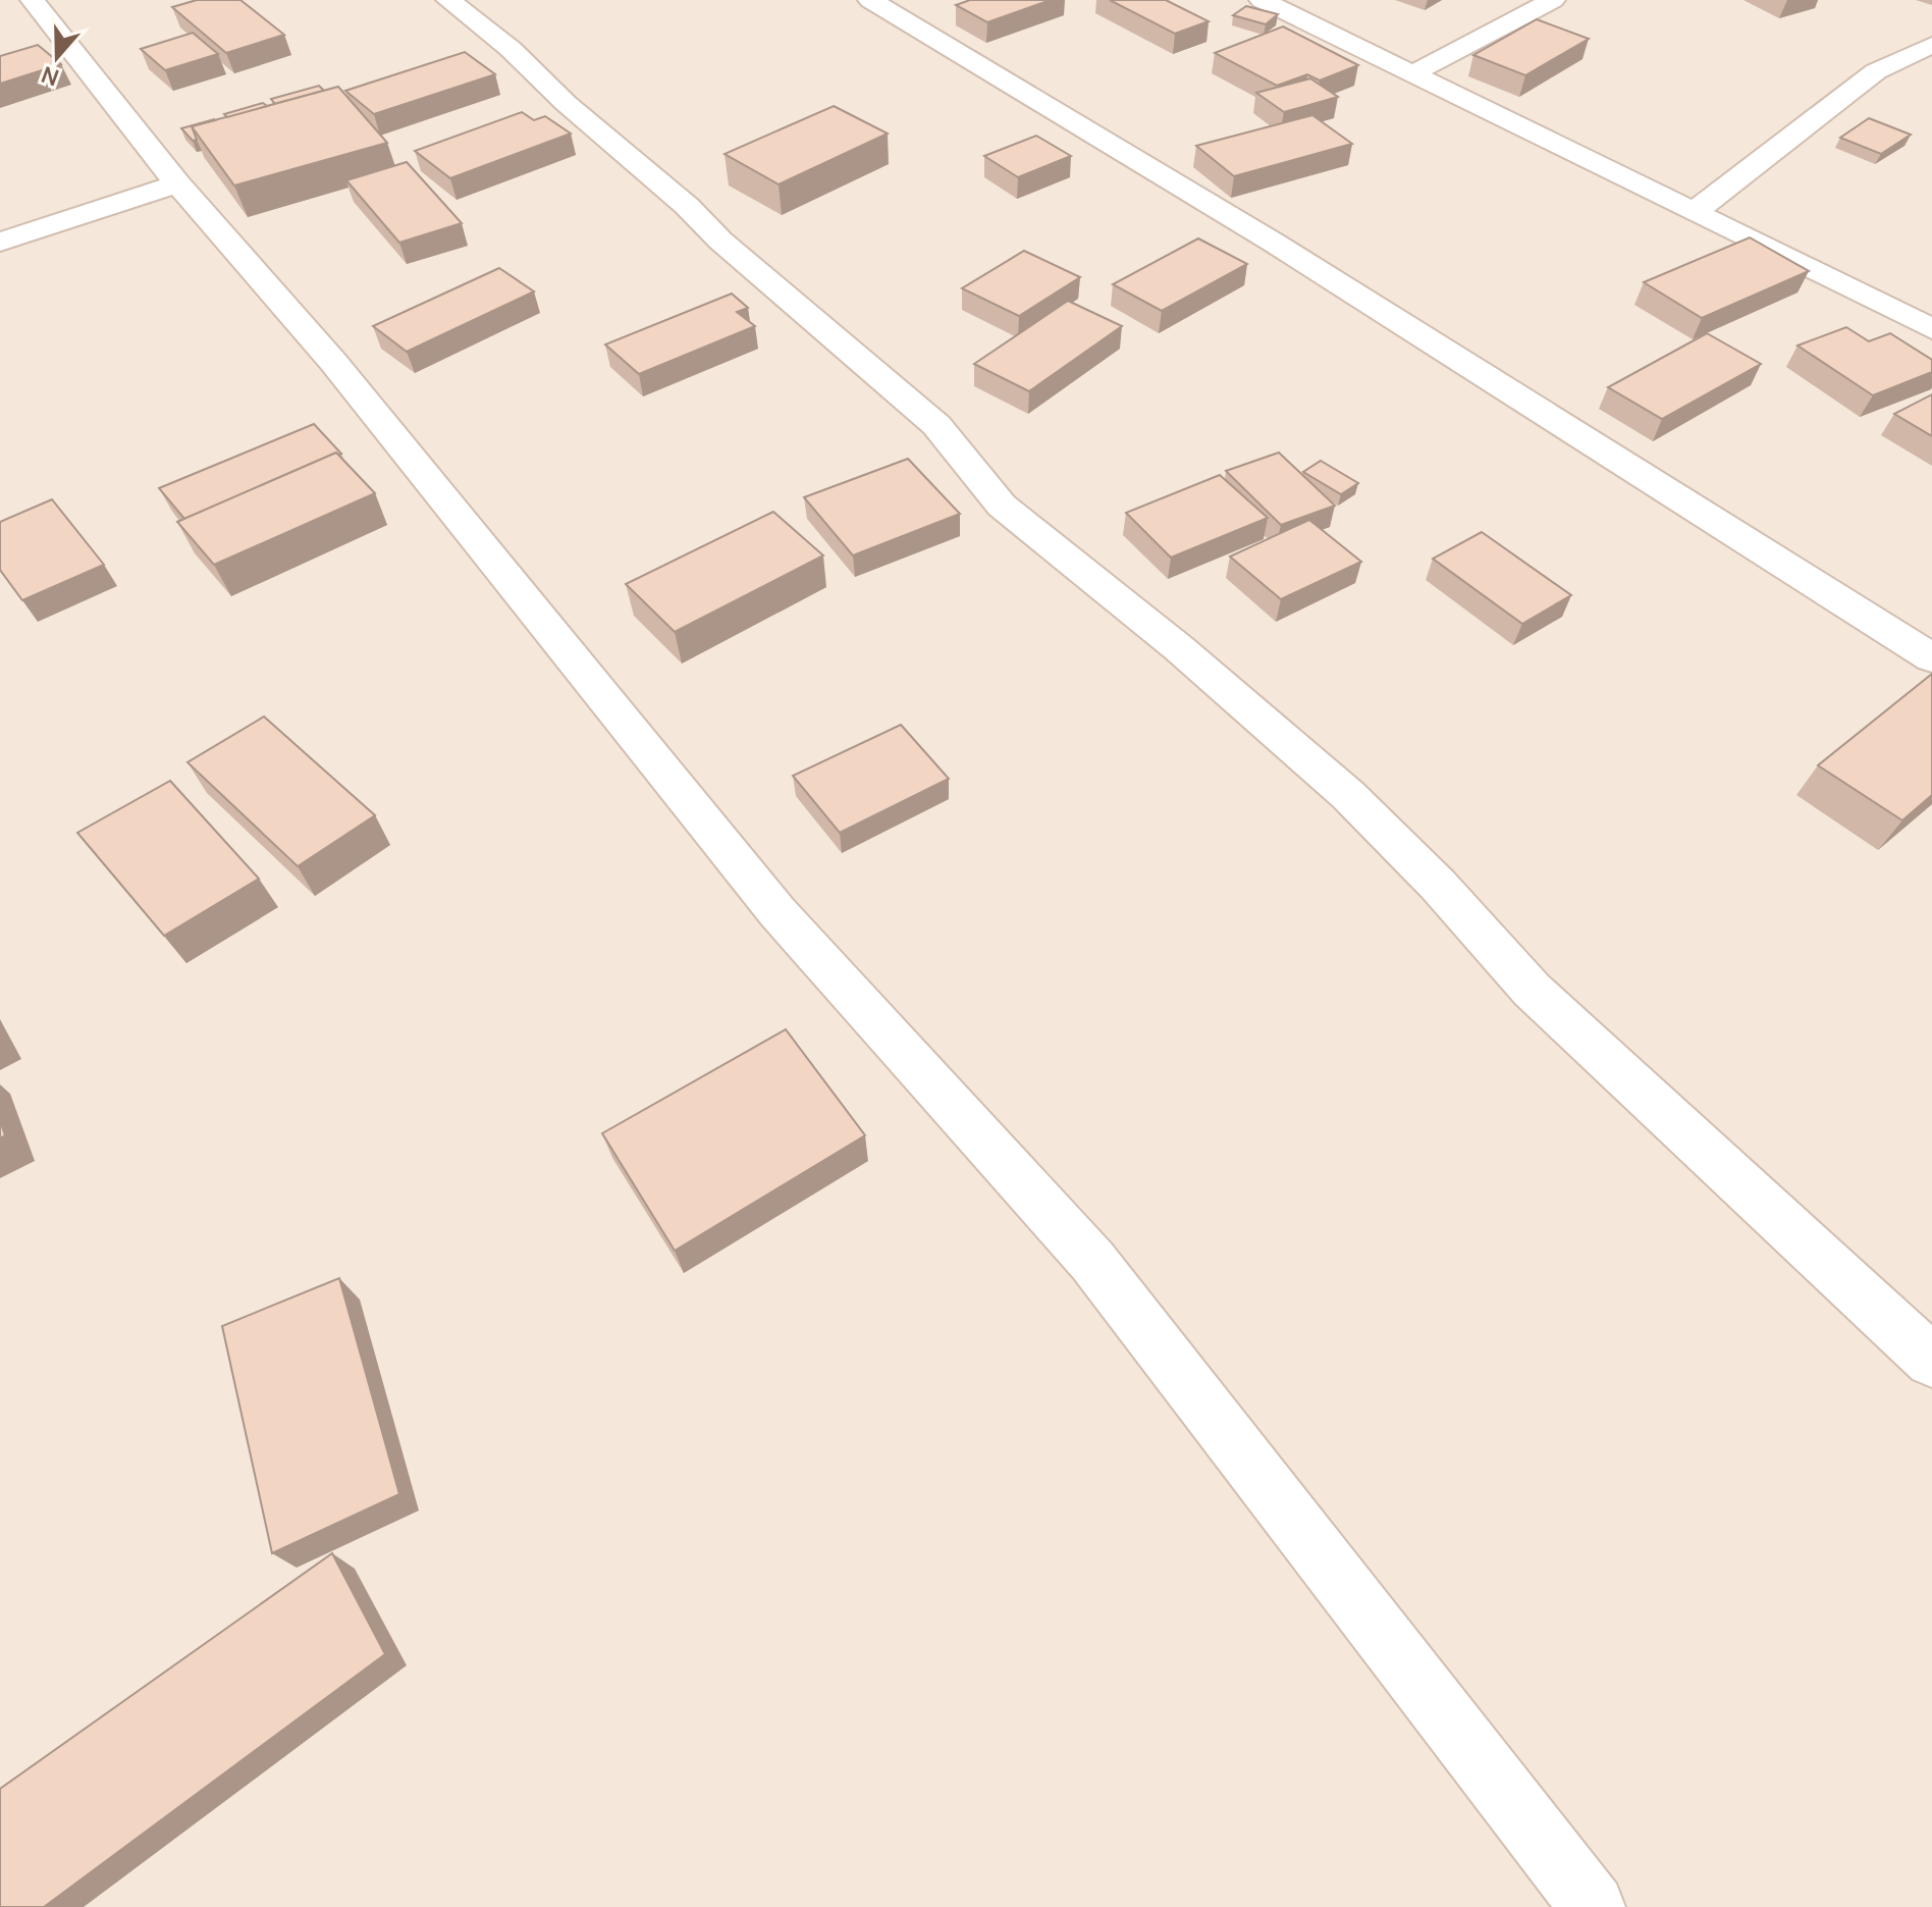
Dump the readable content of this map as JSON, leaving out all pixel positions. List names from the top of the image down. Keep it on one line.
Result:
{"north":"bottom"}
